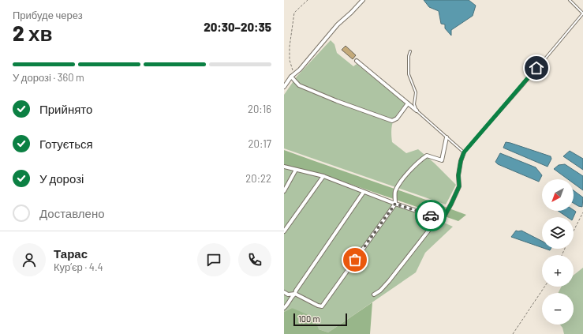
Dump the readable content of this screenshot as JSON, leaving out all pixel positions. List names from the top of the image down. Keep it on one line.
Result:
{"scale_bar":"100 m","north":"bottom left","page":{"heading":["2 хв","Прибуде через","20:30–20:35"],"panel":["Тарас","Кур’єр · 4.4"],"bar":"У дорозі · 360 m","list":[["Прийнято","20:16"],["Готується","20:17"],["У дорозі","20:22"],"Доставлено"],"map_buttons":["+","−"],"scale":"100 m"}}
